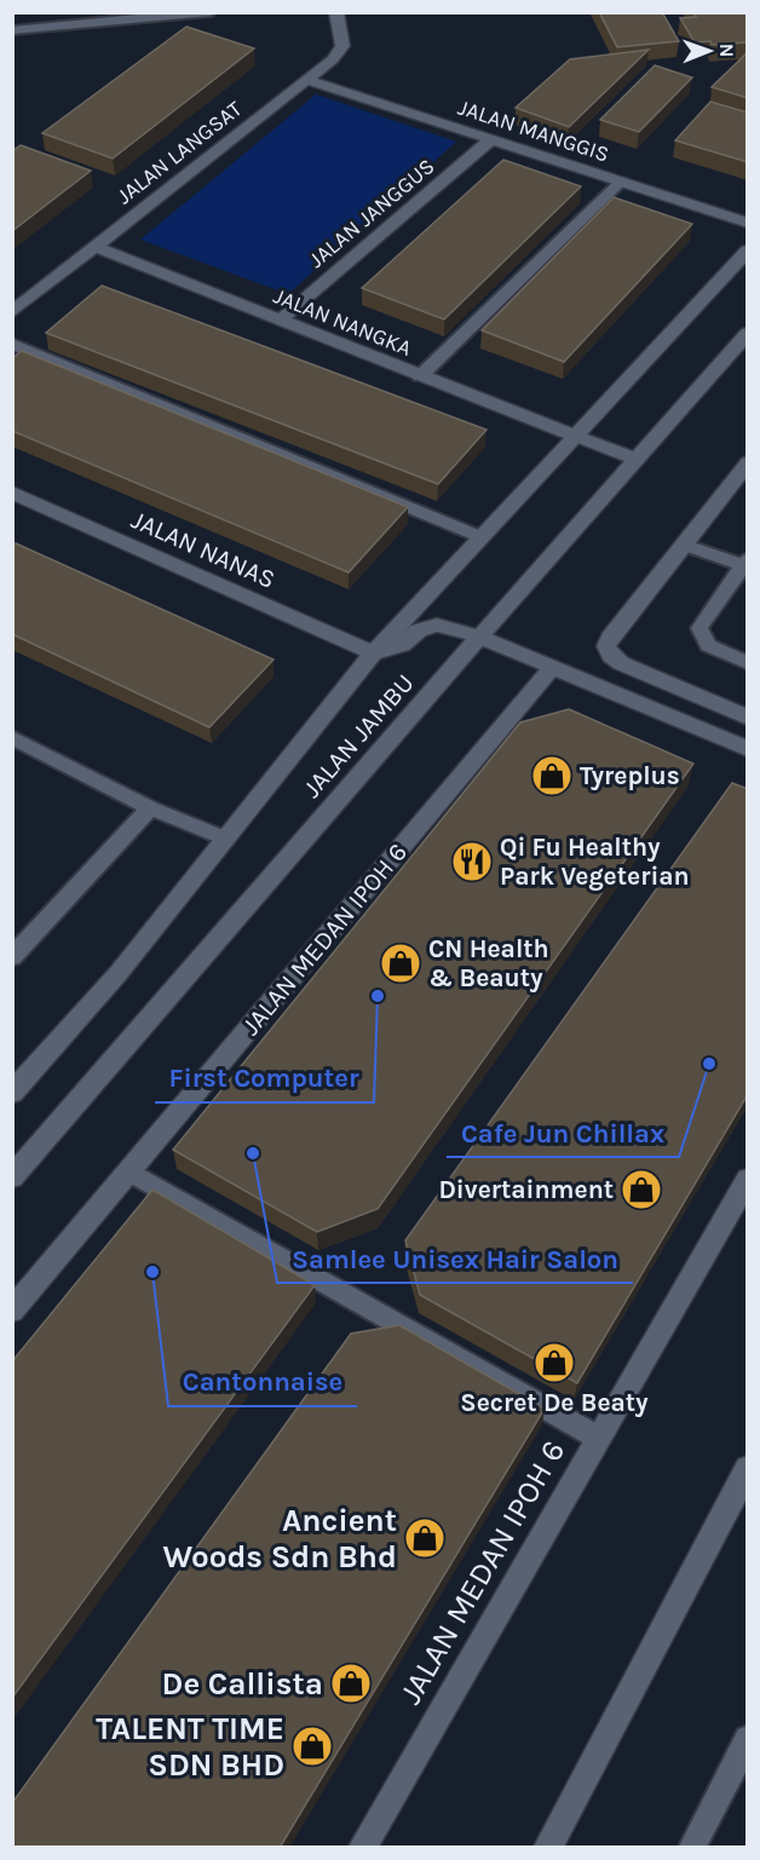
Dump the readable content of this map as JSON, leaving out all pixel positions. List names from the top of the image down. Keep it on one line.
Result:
{"streets":{"street":["JALAN MANGGIS","JALAN LANGSAT","JALAN JANGGUS","JALAN NANGKA","JALAN NANAS","JALAN JAMBU","JALAN MEDAN IPOH 6"]},"crossings":[["JALAN MANGGIS","JALAN LANGSAT"],["JALAN MANGGIS","JALAN JANGGUS"],["JALAN LANGSAT","JALAN NANGKA"],["JALAN JANGGUS","JALAN NANGKA"],["JALAN NANGKA","JALAN JAMBU"],["JALAN NANAS","JALAN JAMBU"]],"places":{"shop":["Tyreplus","CN Health & Beauty","Divertainment","Secret De Beaty","Ancient Woods Sdn Bhd","De Callista","TALENT TIME SDN BHD"],"restaurant":["Qi Fu Healthy Park Vegeterian"],"other":["First Computer","Cafe Jun Chillax","Samlee Unisex Hair Salon","Cantonnaise"]},"north":"right"}
